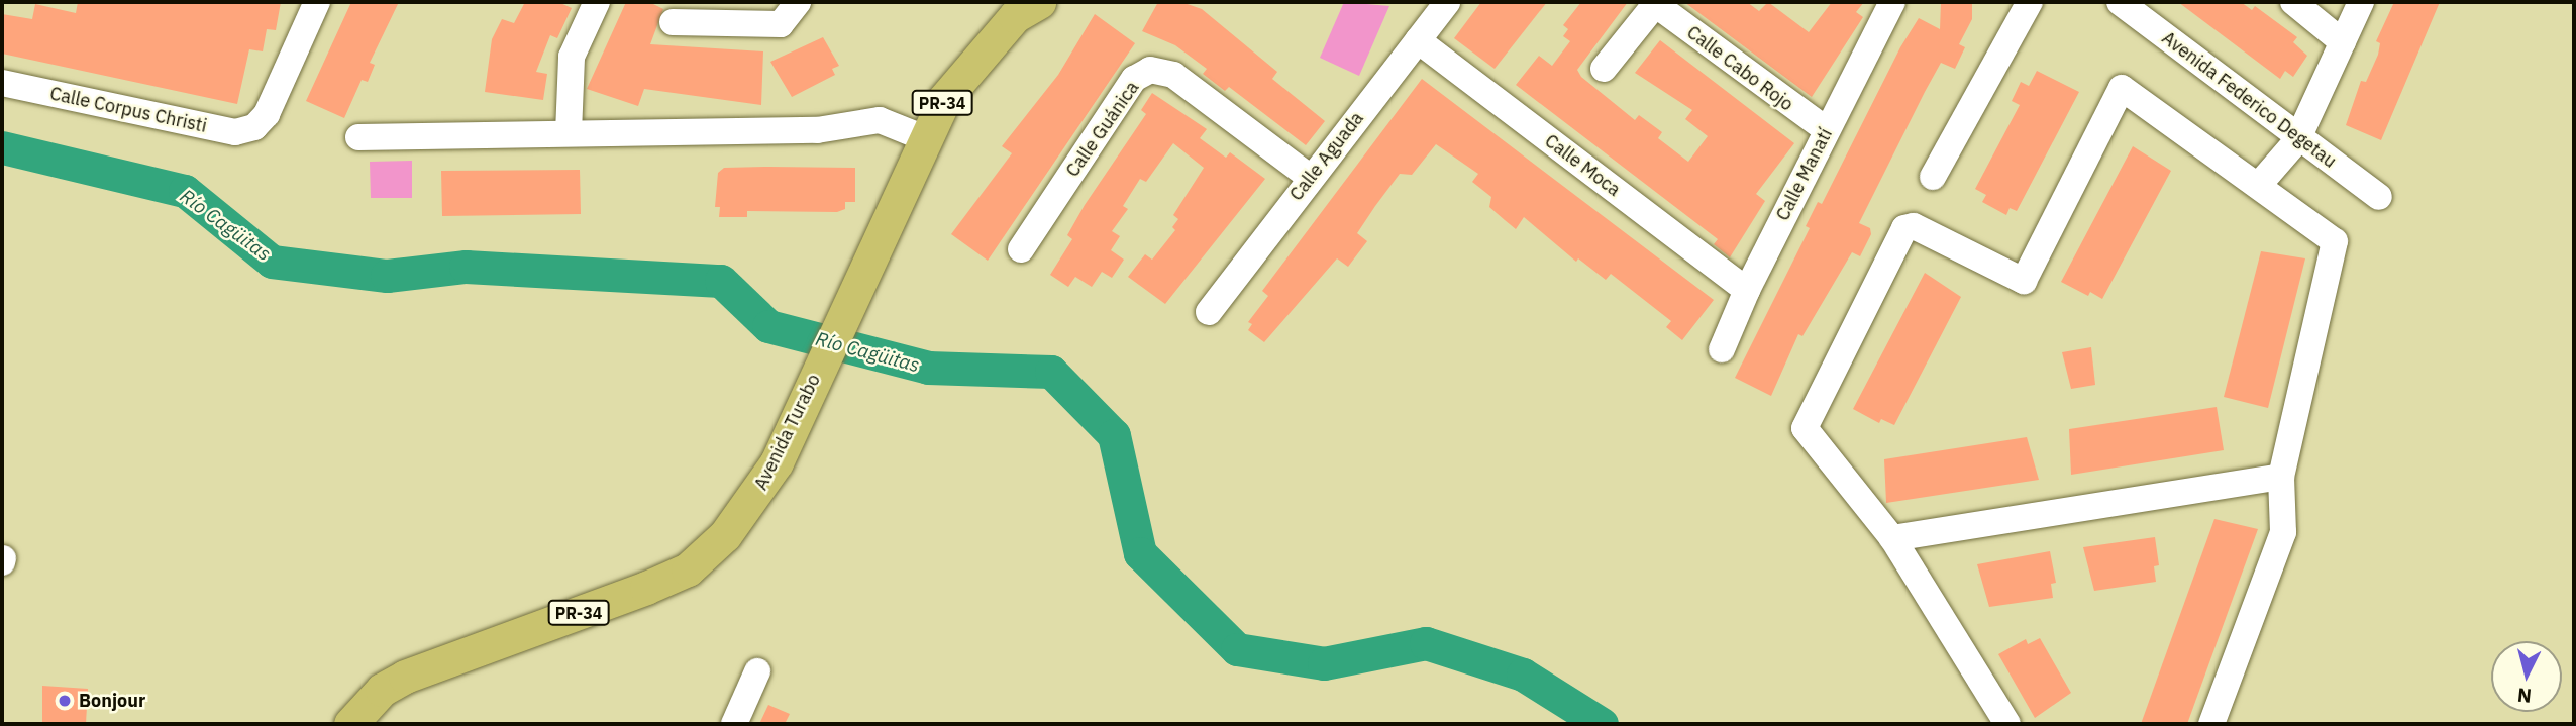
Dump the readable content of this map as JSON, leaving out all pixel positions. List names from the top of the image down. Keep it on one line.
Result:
{"streets":{"main road":["PR-34","Avenida Turabo"],"street":["Calle Cabo Rojo","Avenida Federico Degetau","Calle Corpus Christi","Calle Guánica","Calle Aguada","Calle Moca","Calle Manatí"]},"crossings":[["Calle Cabo Rojo","Calle Manatí"],["Calle Guánica","Calle Aguada"],["Calle Aguada","Calle Moca"],["Calle Moca","Calle Manatí"]],"water":["Río Cagüitas"],"places":["Bonjour"],"north":"bottom"}
